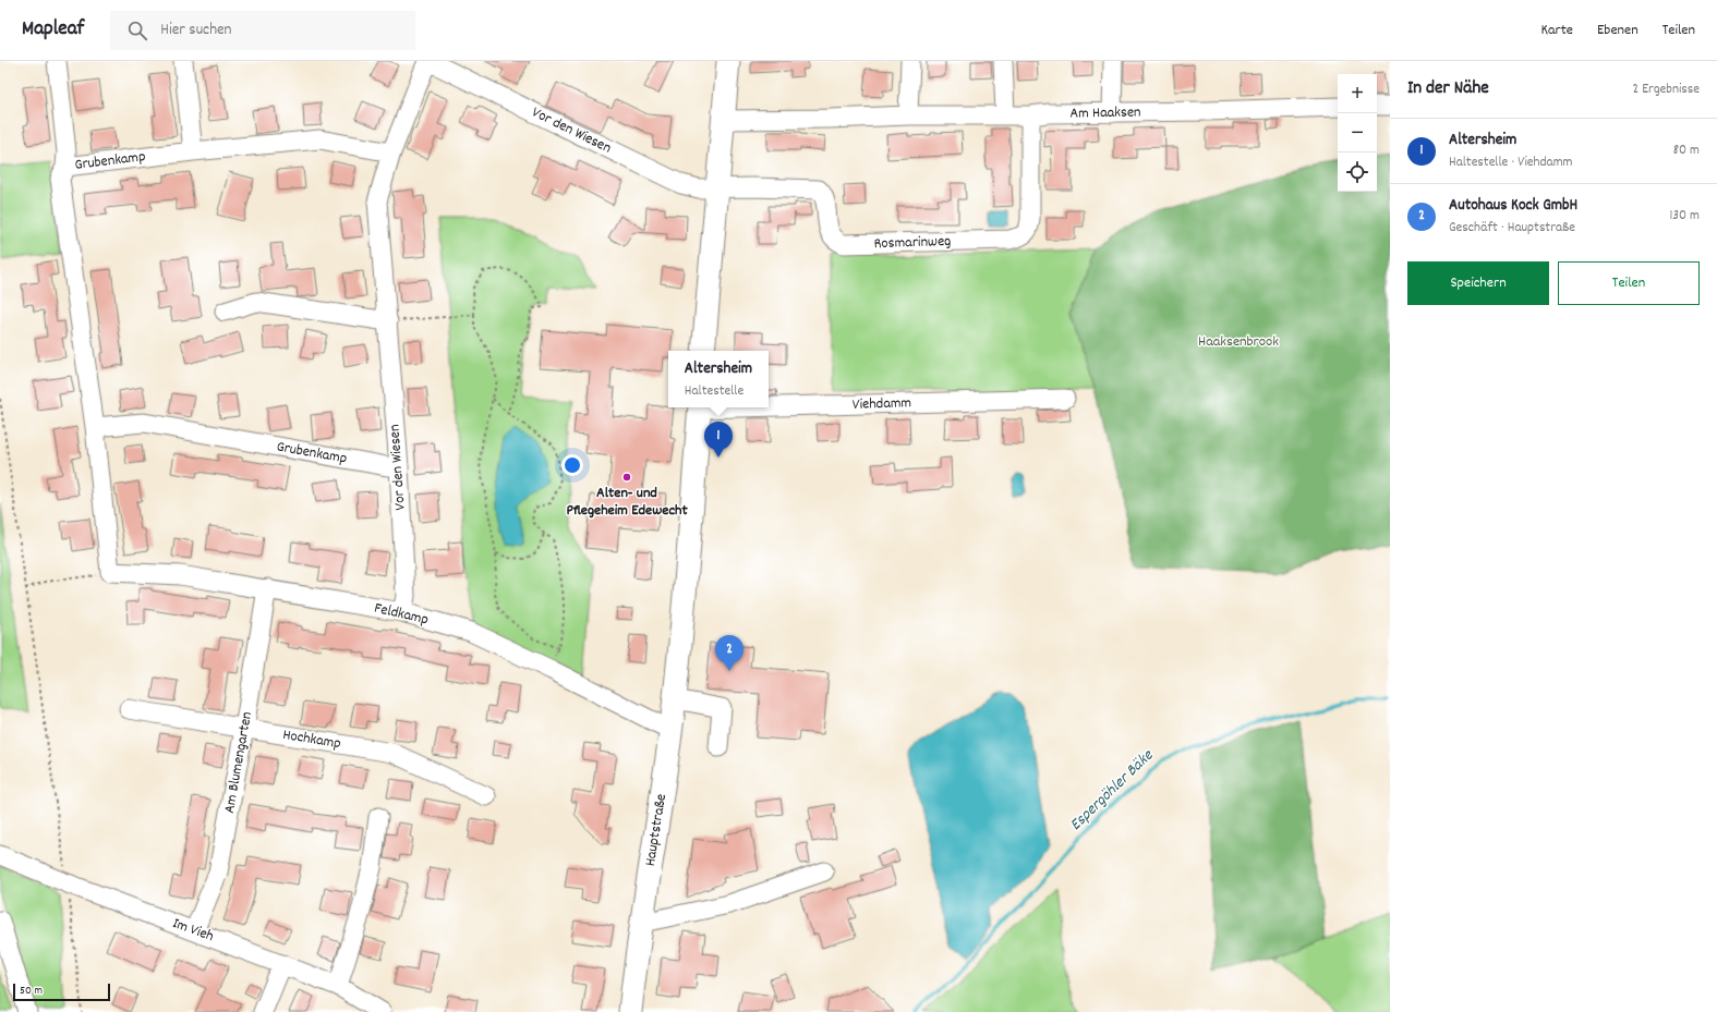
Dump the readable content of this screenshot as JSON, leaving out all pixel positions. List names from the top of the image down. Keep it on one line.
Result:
{"streets":{"main road":["Viehdamm","Hauptstraße"],"street":["Am Haaksen","Vor den Wiesen","Grubenkamp","Rosmarinweg","Feldkamp","Hochkamp","Am Blumengarten","Im Vieh"]},"crossings":[["Am Haaksen","Rosmarinweg"],["Vor den Wiesen","Grubenkamp"],["Vor den Wiesen","Rosmarinweg"],["Vor den Wiesen","Feldkamp"],["Grubenkamp","Feldkamp"],["Viehdamm","Hauptstraße"],["Feldkamp","Am Blumengarten"],["Feldkamp","Hauptstraße"],["Hochkamp","Am Blumengarten"],["Am Blumengarten","Im Vieh"]],"water":["Espergöhler Bäke"],"parks":["Haaksenbrook"],"places":["Alten- und Pflegeheim Edewecht"],"scale_bar":"50 m","page":{"header":"Mapleaf","search":"Hier suchen","nav":["Karte","Ebenen","Teilen"],"heading":["In der Nähe","2 Ergebnisse"],"map_buttons":["+","−"],"list":[{"mark":"1","name":"Altersheim","note":"Haltestelle · Viehdamm","value":"80 m"},{"mark":"2","name":"Autohaus Kock GmbH","note":"Geschäft · Hauptstraße","value":"130 m"}],"buttons":["Speichern","Teilen"],"popup":["Altersheim","Haltestelle"],"pins":["1","2"],"scale":"50 m"}}
